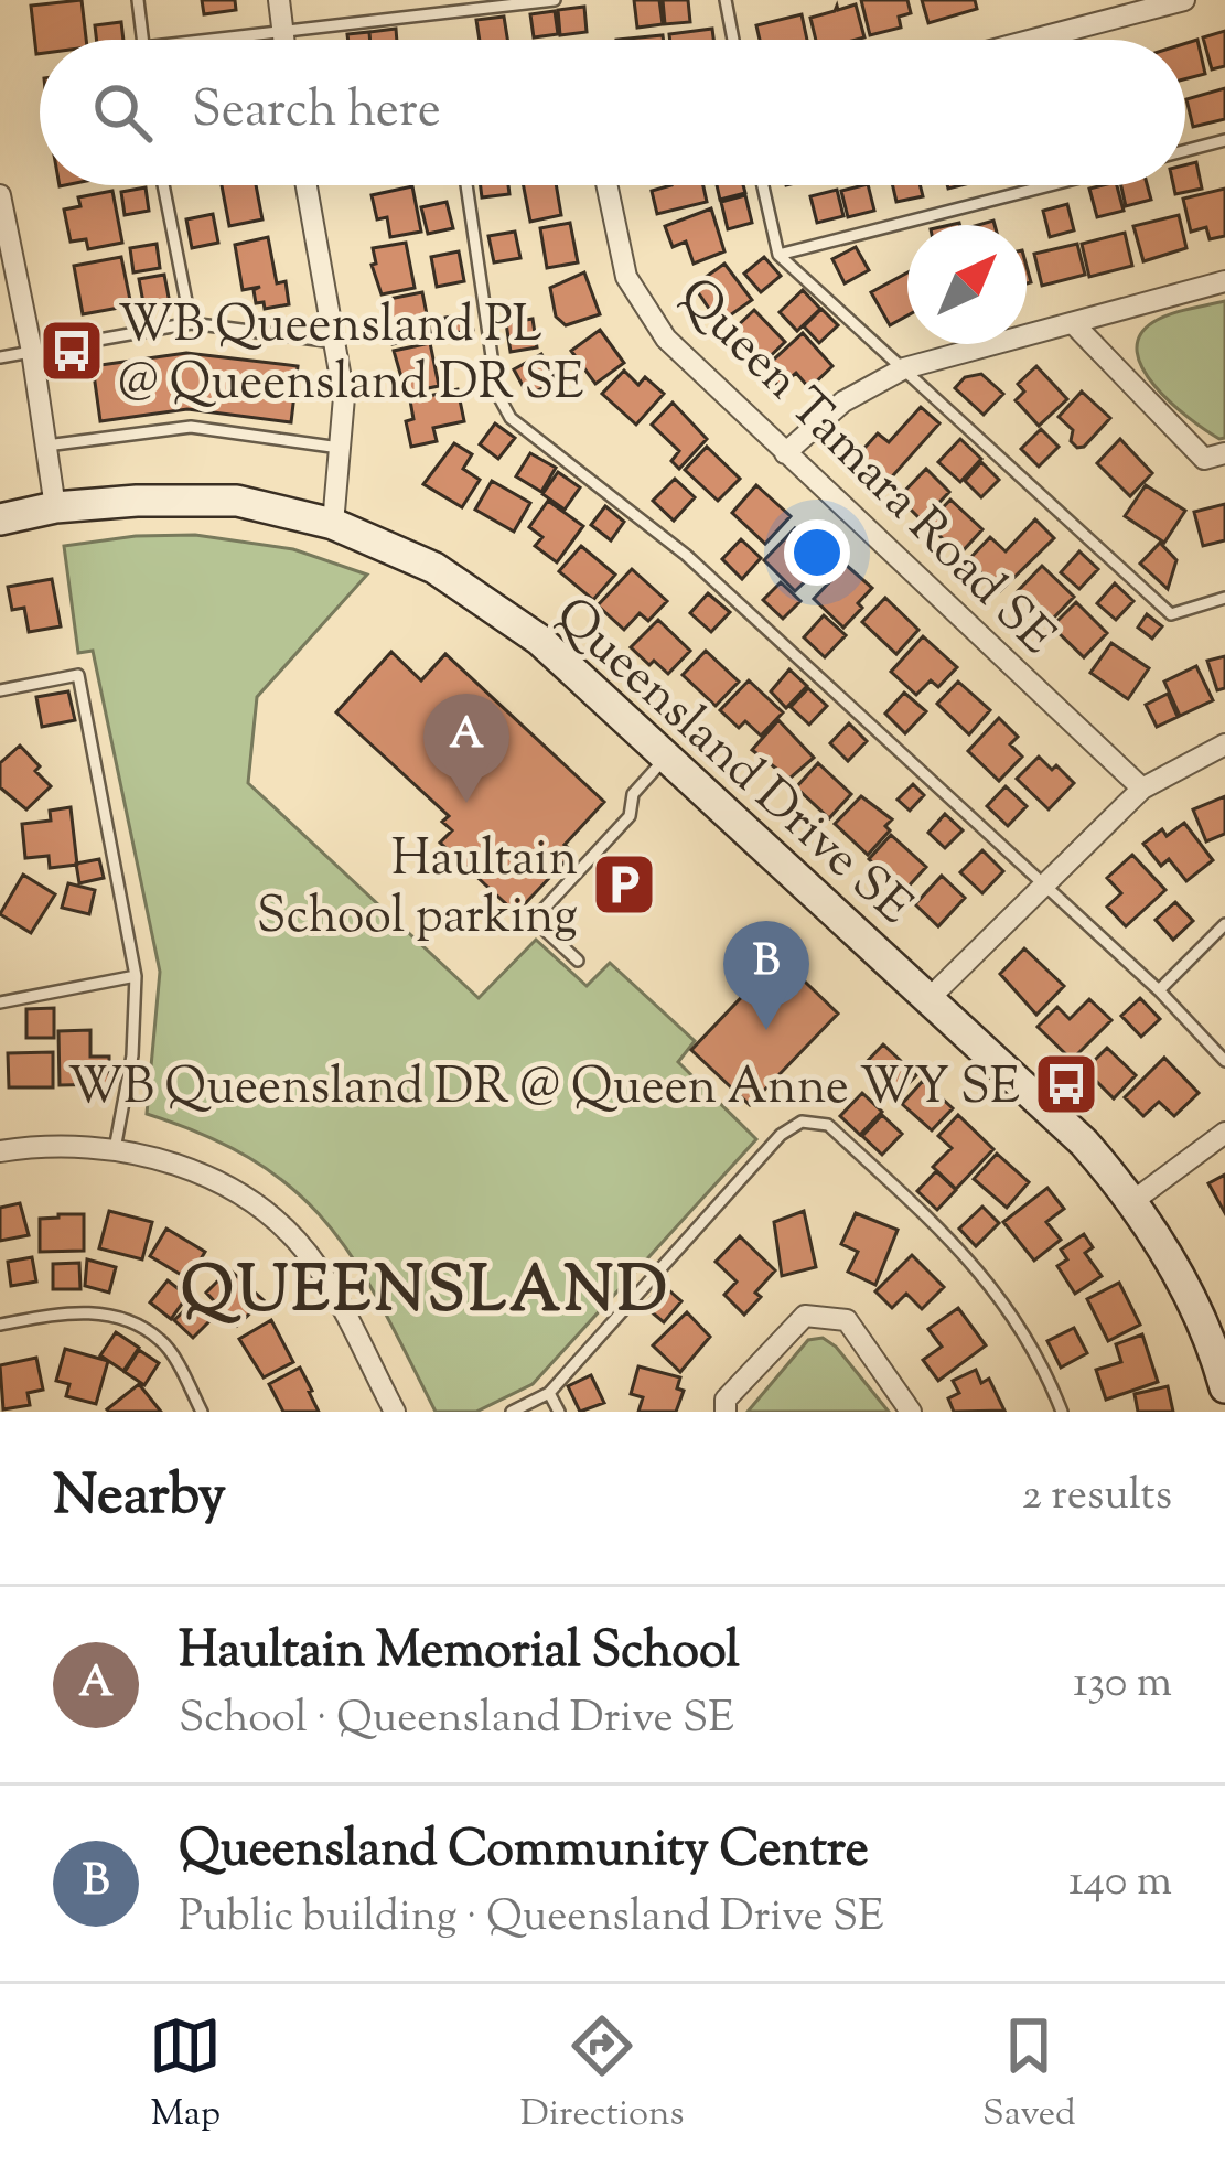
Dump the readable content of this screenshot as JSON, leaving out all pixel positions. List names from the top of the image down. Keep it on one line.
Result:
{"streets":{"street":["Queen Tamara Road SE","Queensland Drive SE"]},"districts":["QUEENSLAND"],"places":{"bus stop":["WB Queensland PL @ Queensland DR SE","WB Queensland DR @ Queen Anne WY SE"],"parking":["Haultain School parking"]},"north":"top right","page":{"search":"Search here","pins":["A","B"],"heading":["Nearby","2 results"],"list":[{"mark":"A","name":"Haultain Memorial School","note":"School · Queensland Drive SE","value":"130 m"},{"mark":"B","name":"Queensland Community Centre","note":"Public building · Queensland Drive SE","value":"140 m"}],"nav":["Map","Directions","Saved"]}}
